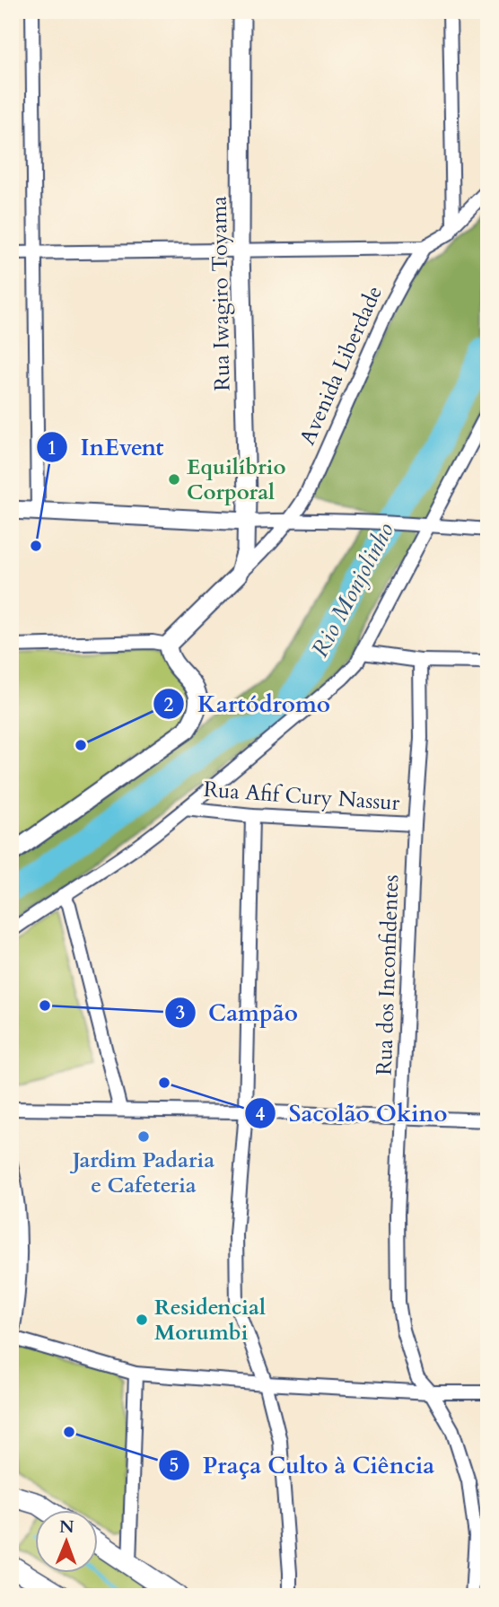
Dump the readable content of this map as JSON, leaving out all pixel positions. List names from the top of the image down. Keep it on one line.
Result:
{"streets":{"street":["Rua Iwagiro Toyama","Avenida Liberdade","Rua Afif Cury Nassur","Rua dos Inconfidentes"]},"crossings":[["Rua Iwagiro Toyama","Avenida Liberdade"],["Rua Afif Cury Nassur","Rua dos Inconfidentes"]],"water":["Rio Monjolinho"],"places":["Equilíbrio Corporal","InEvent","Kartódromo","Campão","Sacolão Okino","Jardim Padaria e Cafeteria","Residencial Morumbi","Praça Culto à Ciência"],"north":"top"}
